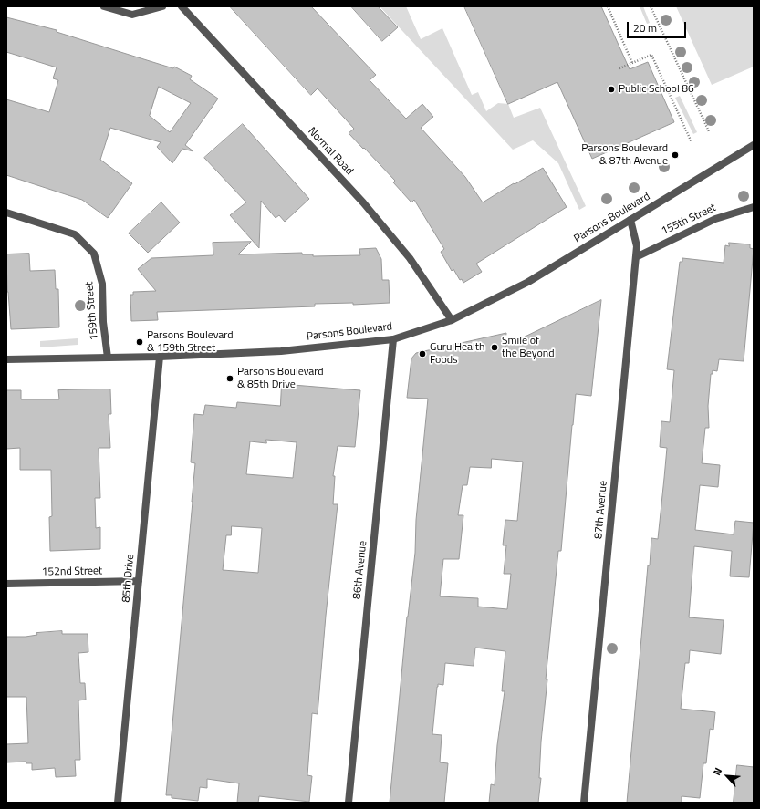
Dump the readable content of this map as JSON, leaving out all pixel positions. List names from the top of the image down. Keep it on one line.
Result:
{"streets":{"street":["Normal Road","Parsons Boulevard","155th Street","159th Street","87th Avenue","86th Avenue","152nd Street","85th Drive"]},"crossings":[["Normal Road","Parsons Boulevard"],["Parsons Boulevard","159th Street"],["Parsons Boulevard","87th Avenue"],["Parsons Boulevard","86th Avenue"],["Parsons Boulevard","85th Drive"],["155th Street","87th Avenue"],["152nd Street","85th Drive"]],"places":["Public School 86","Parsons Boulevard & 87th Avenue","Parsons Boulevard & 159th Street","Smile of the Beyond","Guru Health Foods","Parsons Boulevard & 85th Drive"],"scale_bar":"20 m","north":"top left"}
